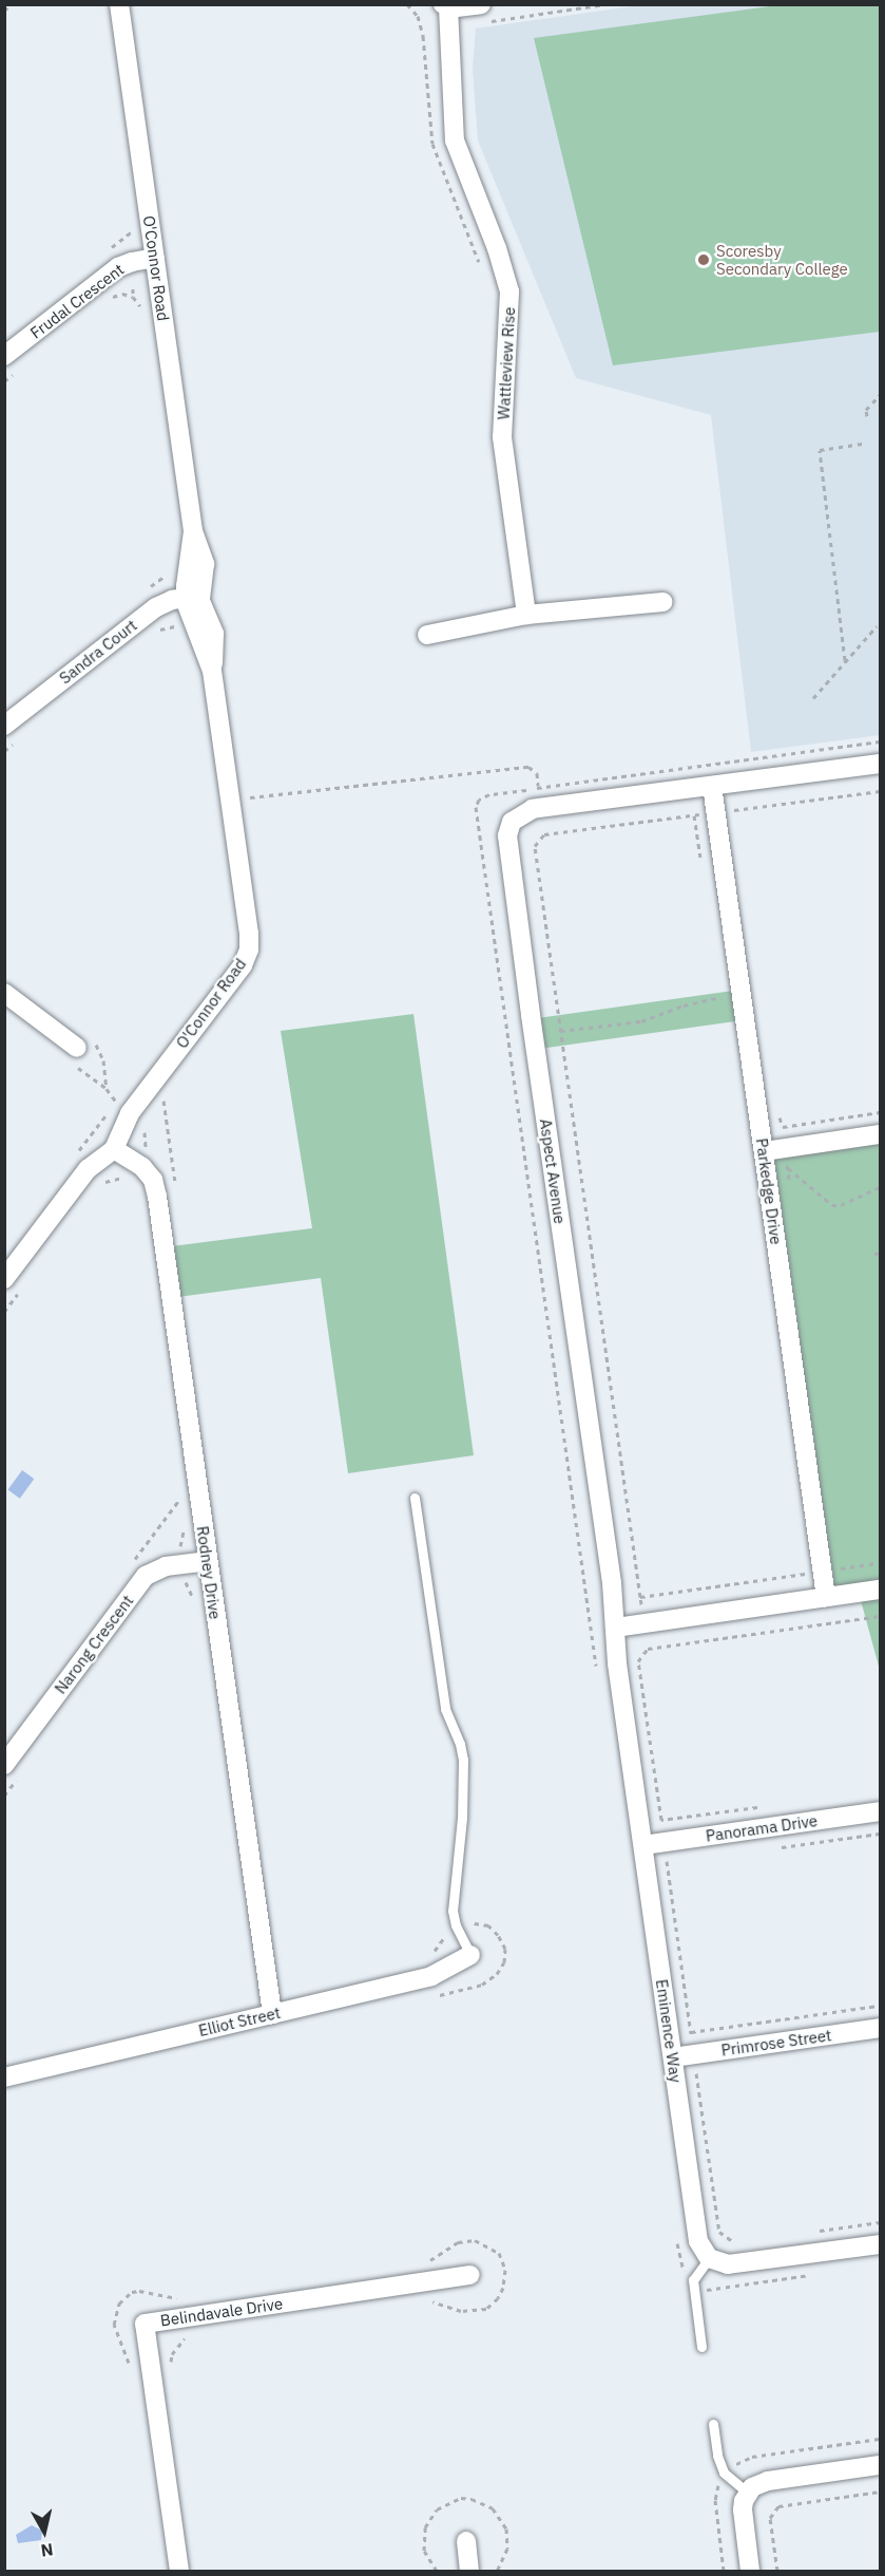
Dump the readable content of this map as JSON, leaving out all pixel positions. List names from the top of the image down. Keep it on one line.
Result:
{"streets":{"street":["O'Connor Road","Frudal Crescent","Wattleview Rise","Sandra Court","Aspect Avenue","Parkedge Drive","Rodney Drive","Narong Crescent","Panorama Drive","Elliot Street","Eminence Way","Primrose Street","Belindavale Drive"]},"crossings":[["O'Connor Road","Frudal Crescent"],["O'Connor Road","Sandra Court"],["O'Connor Road","Rodney Drive"],["Aspect Avenue","Parkedge Drive"],["Aspect Avenue","Eminence Way"],["Rodney Drive","Narong Crescent"],["Rodney Drive","Elliot Street"],["Panorama Drive","Eminence Way"],["Eminence Way","Primrose Street"]],"places":["Scoresby Secondary College"],"north":"bottom"}
